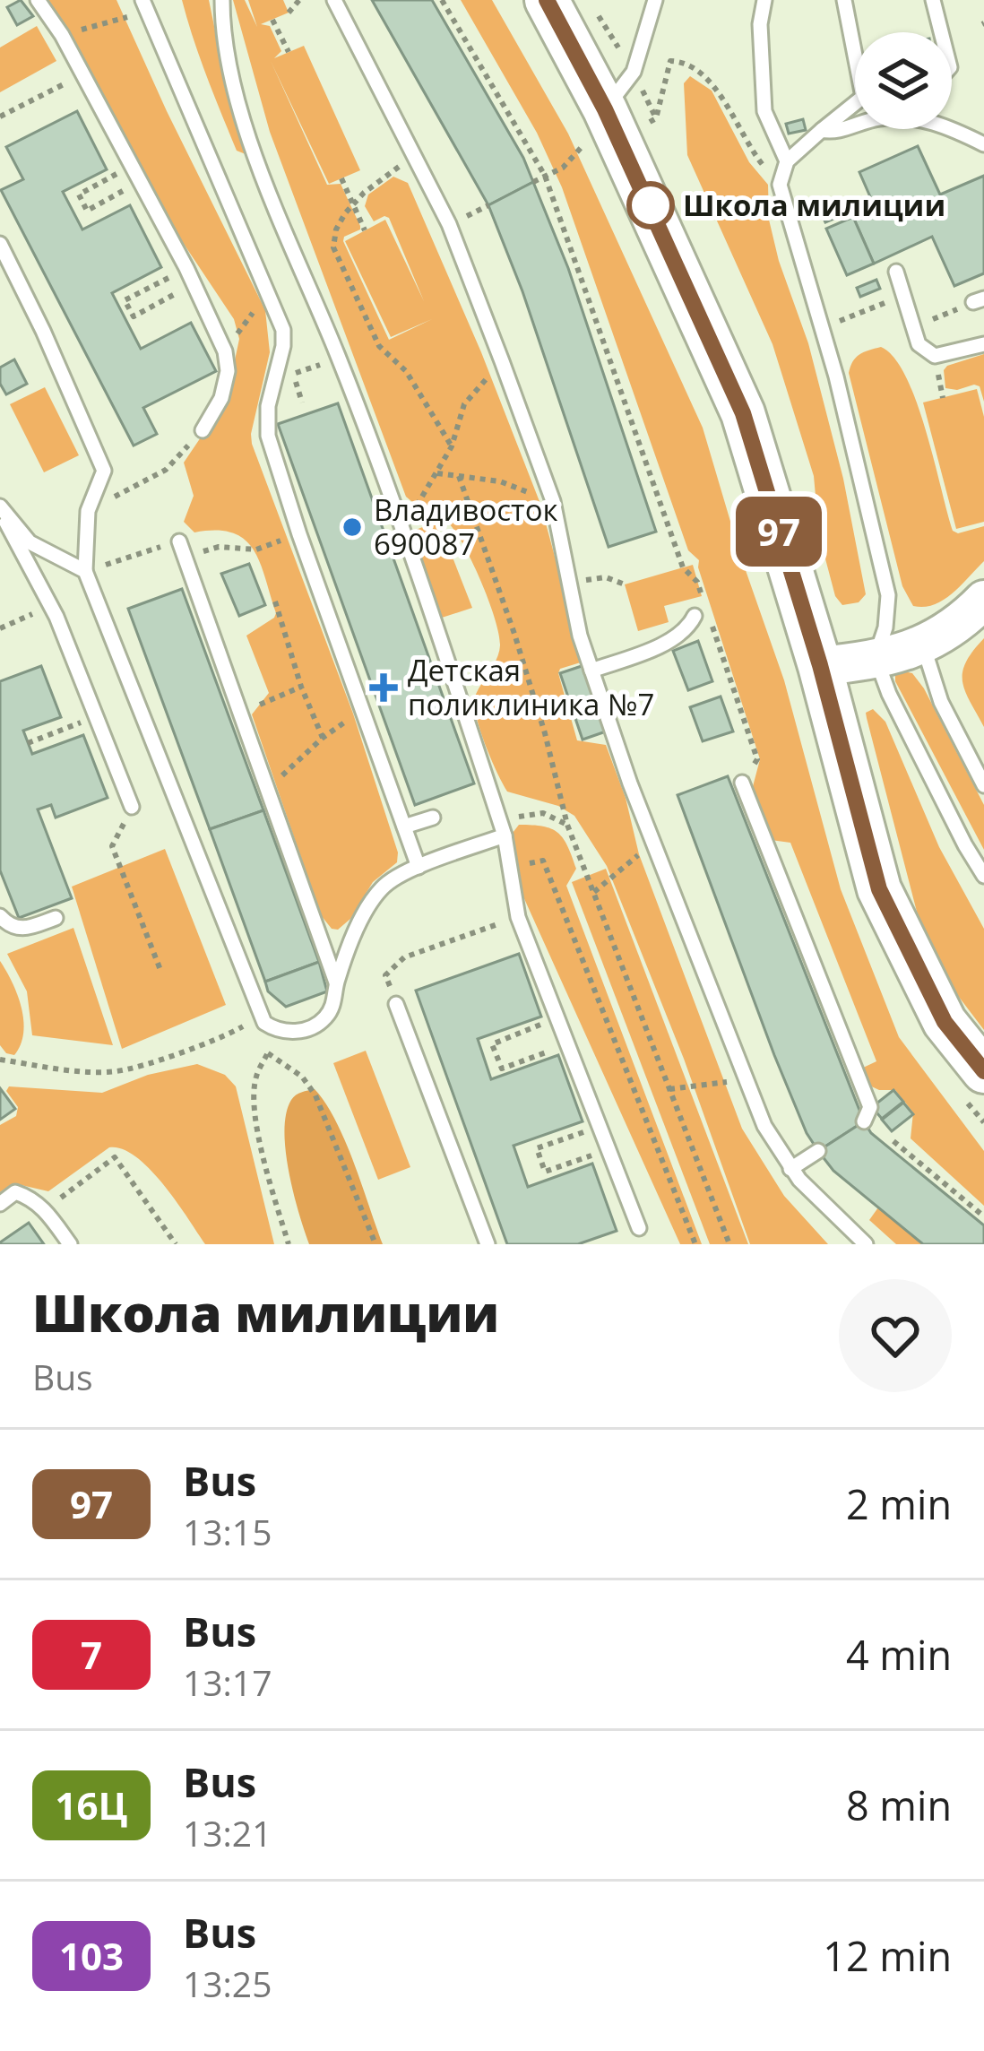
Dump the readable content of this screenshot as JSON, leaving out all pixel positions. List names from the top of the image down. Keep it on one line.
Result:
{"places":{"other":["Школа милиции","Владивосток 690087"],"health":["Детская поликлиника №7"]},"lines":["bus line 97"],"page":{"on_map":"97","heading":["Школа милиции","Bus"],"list":[{"mark":"97","name":"Bus","note":"13:15","value":"2 min"},{"mark":"7","name":"Bus","note":"13:17","value":"4 min"},{"mark":"16Ц","name":"Bus","note":"13:21","value":"8 min"},{"mark":"103","name":"Bus","note":"13:25","value":"12 min"}]}}
